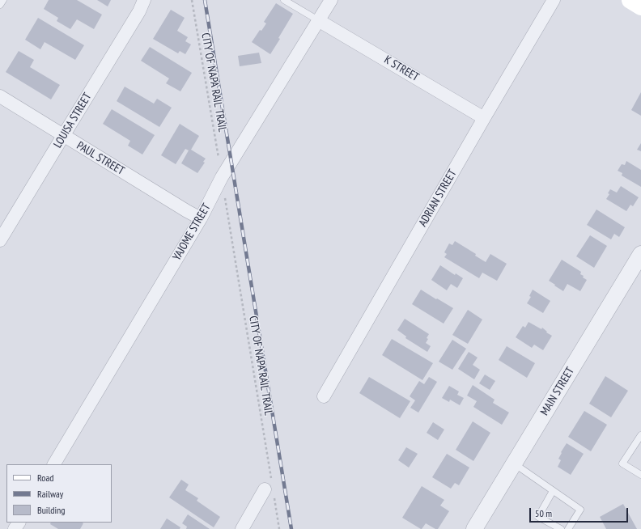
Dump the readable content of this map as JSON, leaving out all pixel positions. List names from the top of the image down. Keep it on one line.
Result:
{"streets":{"street":["K STREET","LOUISA STREET","PAUL STREET","ADRIAN STREET","YAJOME STREET","MAIN STREET"],"path":["CITY OF NAPA RAIL TRAIL"]},"crossings":[["K STREET","ADRIAN STREET"],["K STREET","YAJOME STREET"],["LOUISA STREET","PAUL STREET"],["PAUL STREET","YAJOME STREET"]],"legend":["Road","Railway","Building"],"scale_bar":"50 m"}
